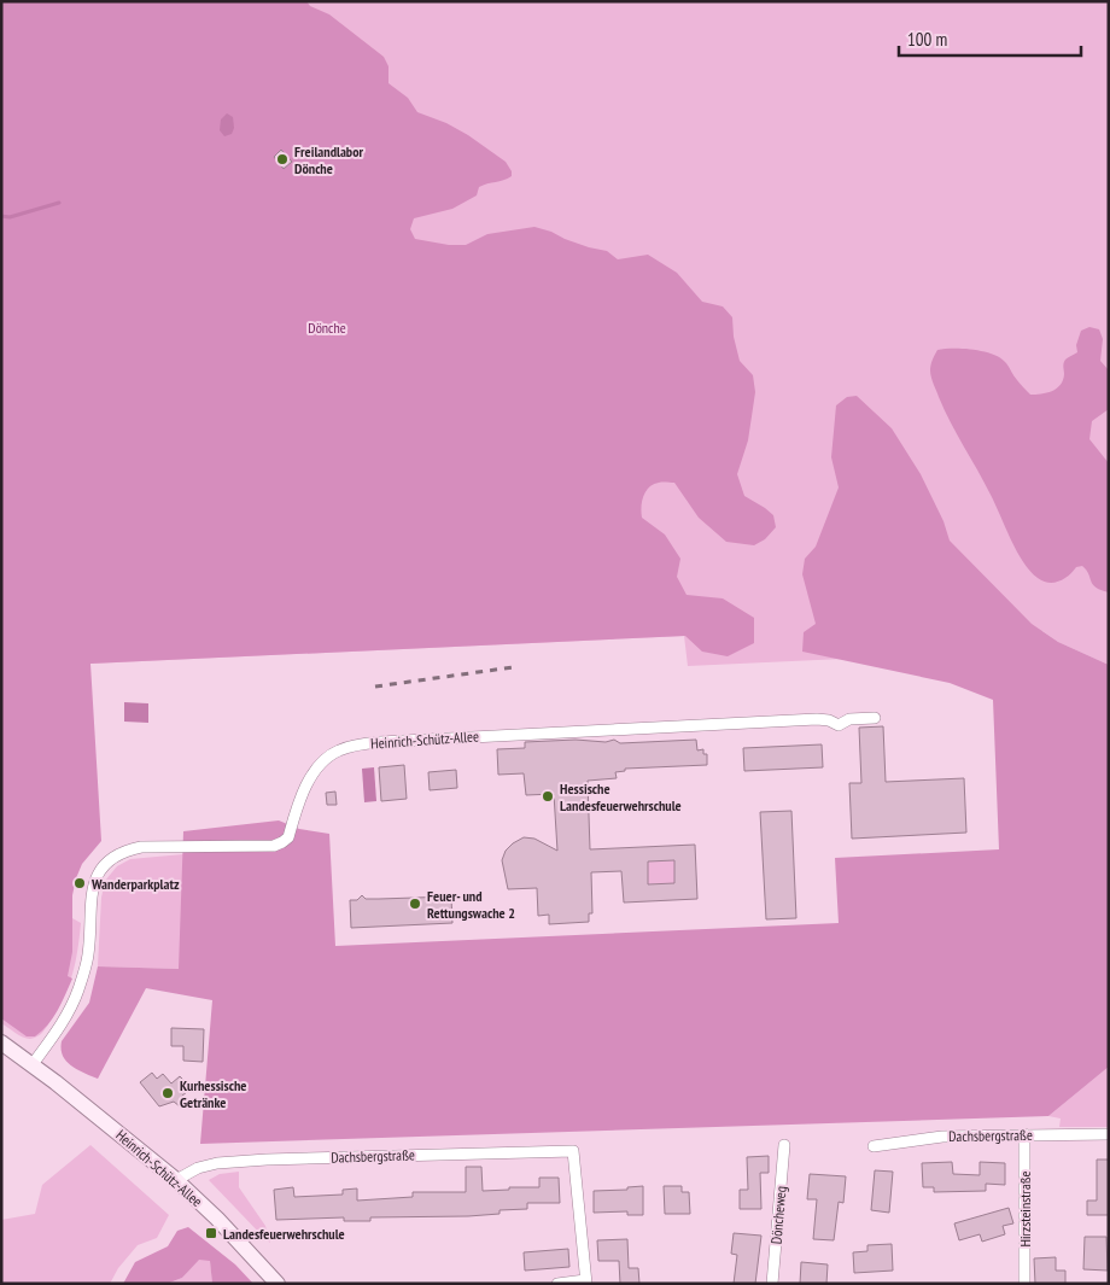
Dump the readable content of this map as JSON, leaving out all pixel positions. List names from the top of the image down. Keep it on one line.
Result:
{"streets":{"main road":["Heinrich-Schütz-Allee"],"street":["Dachsbergstraße","Hirzsteinstraße","Döncheweg"]},"crossings":[["Heinrich-Schütz-Allee","Dachsbergstraße"],["Dachsbergstraße","Hirzsteinstraße"]],"parks":["Dönche"],"places":{"other":["Freilandlabor Dönche","Hessische Landesfeuerwehrschule","Wanderparkplatz","Feuer- und Rettungswache 2","Kurhessische Getränke"],"transit":["Landesfeuerwehrschule"]},"scale_bar":"100 m"}
